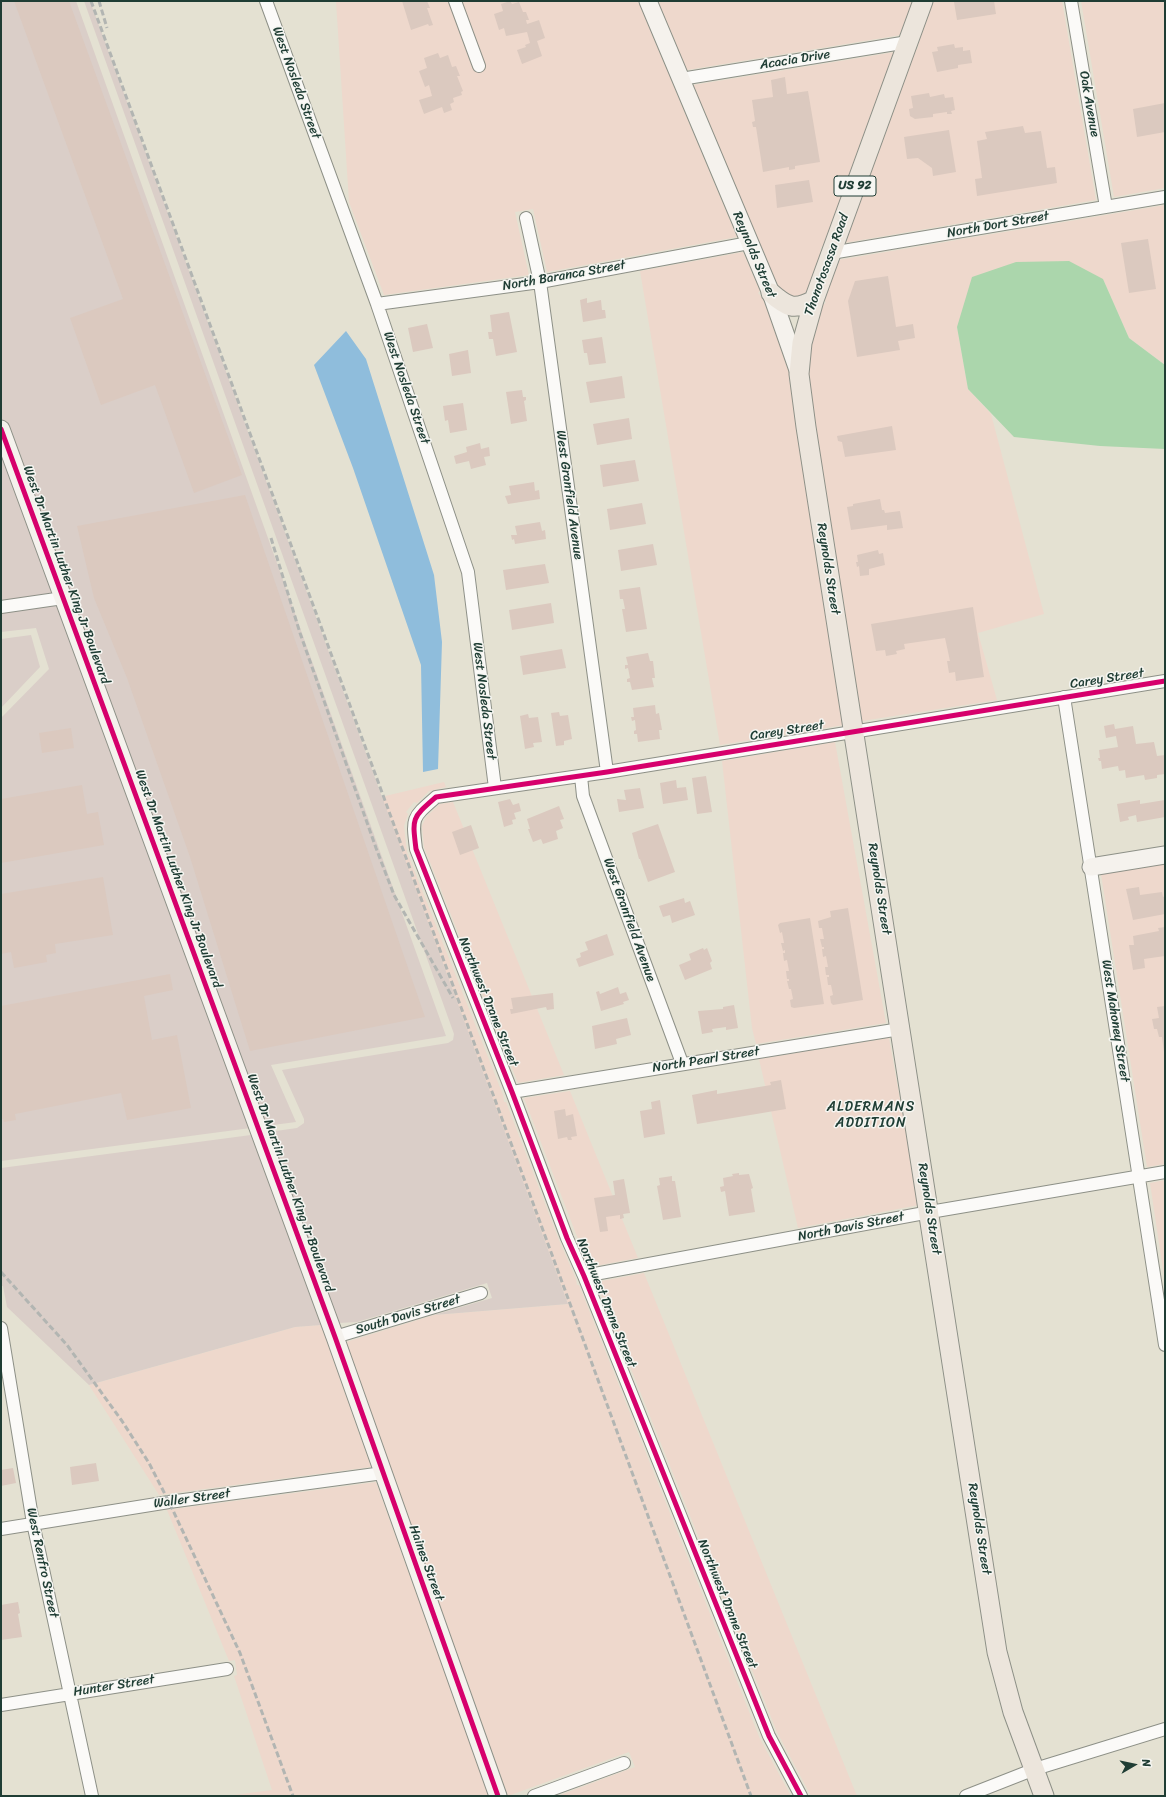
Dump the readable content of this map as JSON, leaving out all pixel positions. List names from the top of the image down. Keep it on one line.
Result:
{"streets":{"main road":["US 92","Reynolds Street","Thonotosassa Road"],"street":["Acacia Drive","West Nosleda Street","Oak Avenue","North Dort Street","North Baranca Street","West Granfield Avenue","West Dr Martin Luther King Jr Boulevard","Carey Street","Northwest Drane Street","West Mahoney Street","North Pearl Street","North Davis Street","South Davis Street","Waller Street","West Renfro Street","Haines Street","Hunter Street"]},"crossings":[["Acacia Drive","Reynolds Street"],["Acacia Drive","Thonotosassa Road"],["West Nosleda Street","North Baranca Street"],["West Nosleda Street","Carey Street"],["Oak Avenue","North Dort Street"],["North Dort Street","Thonotosassa Road"],["Reynolds Street","Thonotosassa Road"],["Reynolds Street","North Baranca Street"],["Reynolds Street","Carey Street"],["Reynolds Street","North Pearl Street"],["Reynolds Street","North Davis Street"],["North Baranca Street","West Granfield Avenue"],["West Granfield Avenue","Carey Street"],["West Granfield Avenue","North Pearl Street"],["West Dr Martin Luther King Jr Boulevard","South Davis Street"],["West Dr Martin Luther King Jr Boulevard","Haines Street"],["Carey Street","Northwest Drane Street"],["Carey Street","West Mahoney Street"],["Northwest Drane Street","North Pearl Street"],["Northwest Drane Street","North Davis Street"],["West Mahoney Street","North Davis Street"],["South Davis Street","Haines Street"],["Waller Street","West Renfro Street"],["Waller Street","Haines Street"],["West Renfro Street","Hunter Street"]],"districts":["ALDERMANS ADDITION"],"north":"right"}
